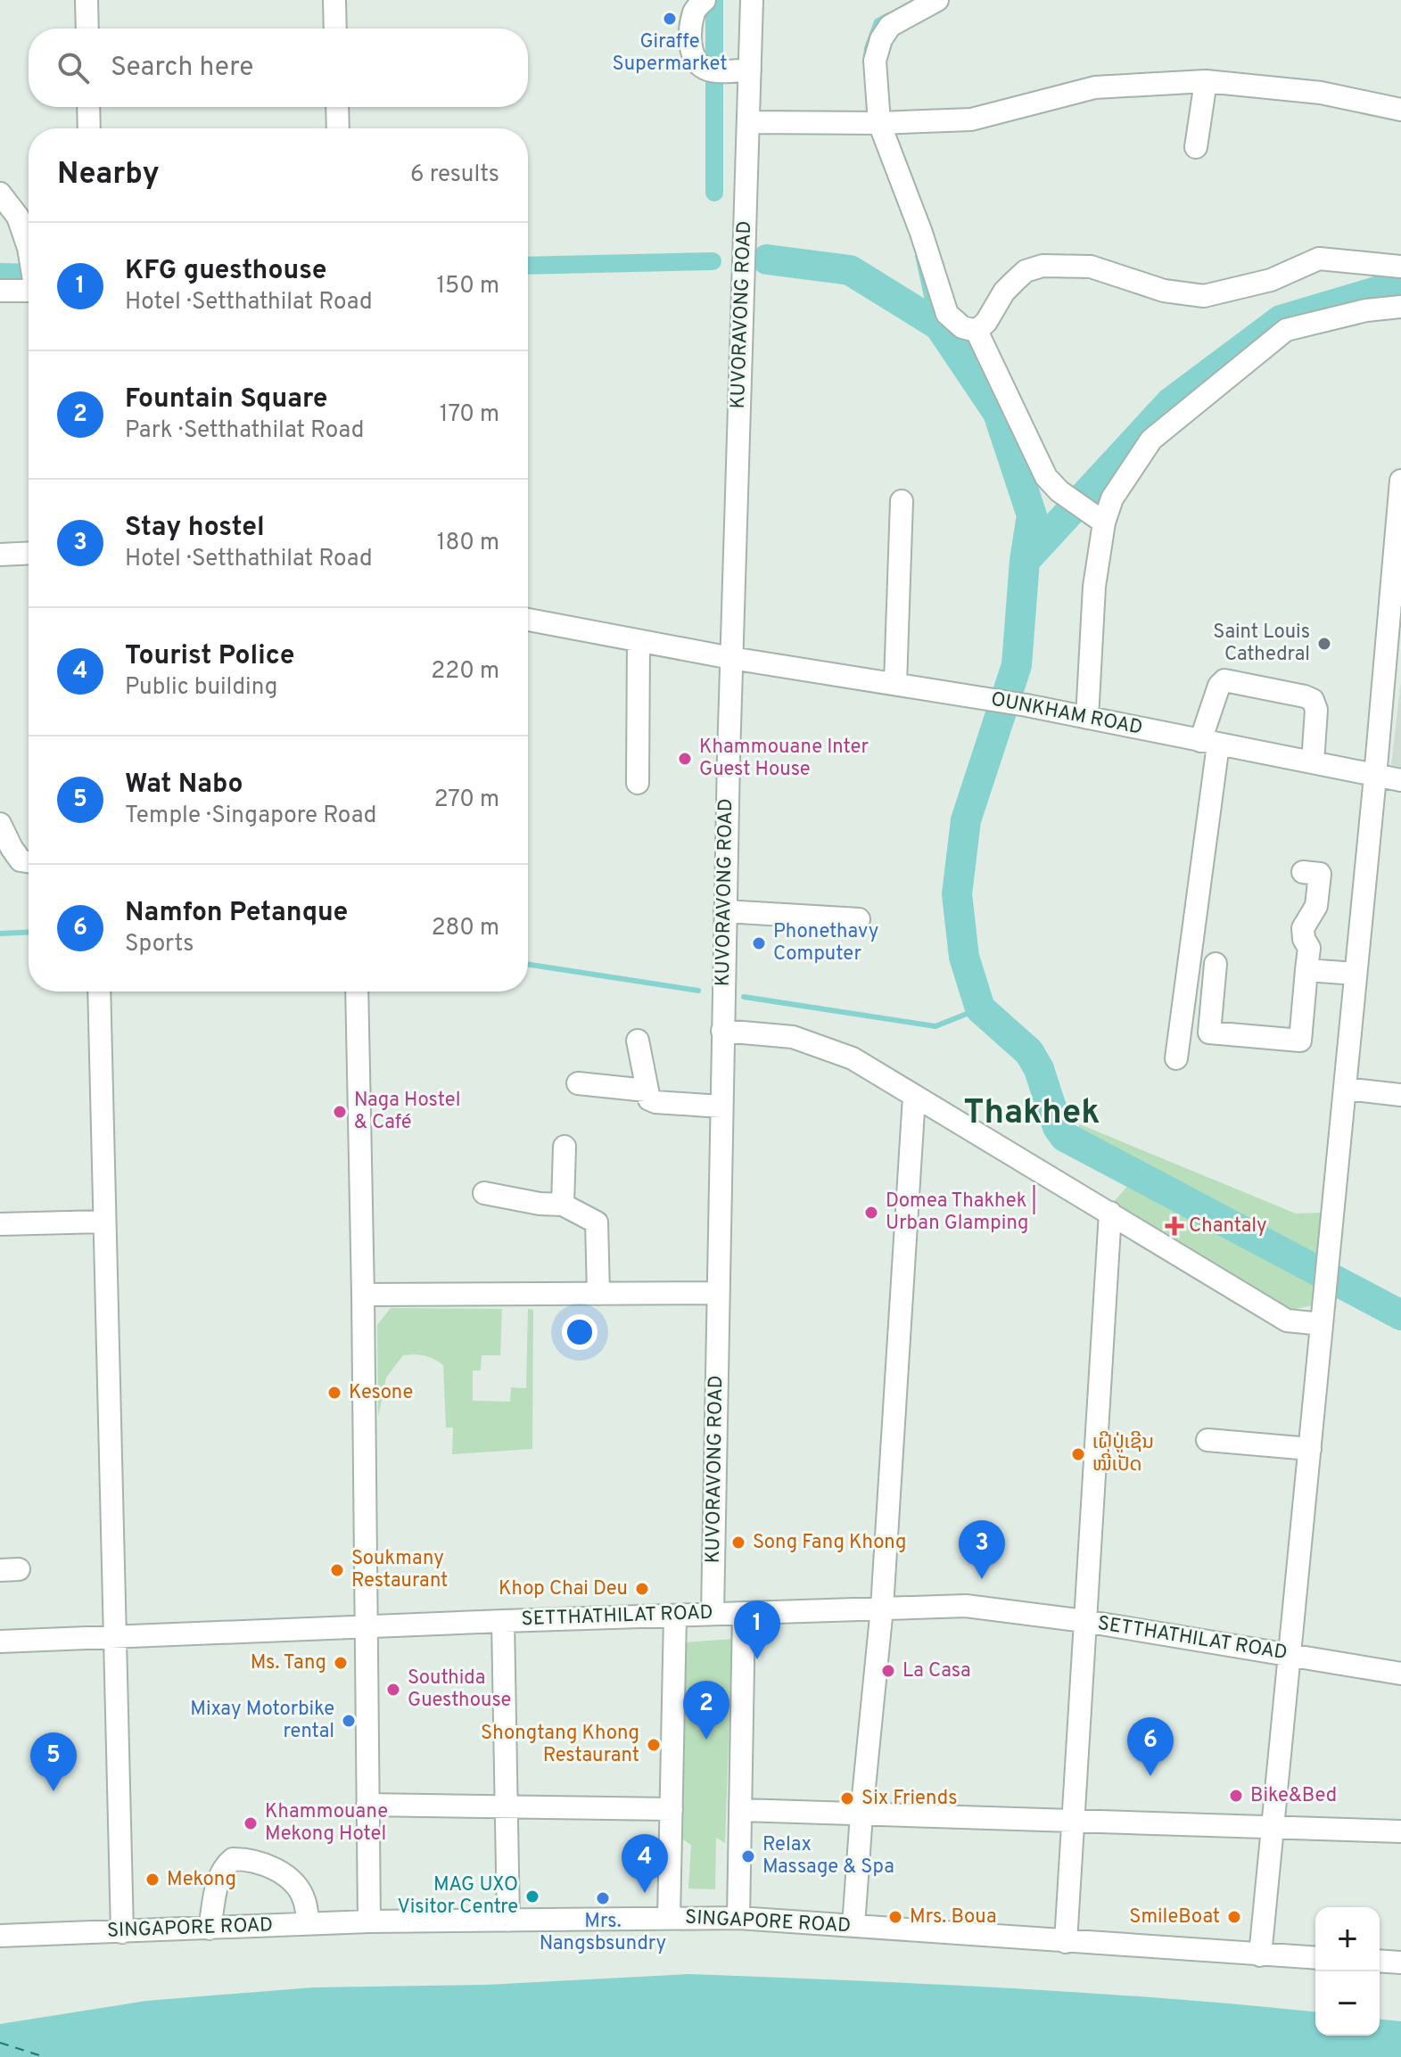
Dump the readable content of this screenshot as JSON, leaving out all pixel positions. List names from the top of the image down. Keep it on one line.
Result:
{"streets":{"street":["KUVORAVONG ROAD","OUNKHAM ROAD","SETTHATHILAT ROAD","SINGAPORE ROAD"]},"crossings":[["KUVORAVONG ROAD","OUNKHAM ROAD"],["KUVORAVONG ROAD","SETTHATHILAT ROAD"]],"districts":["Thakhek"],"places":{"other":["Giraffe Supermarket","Saint Louis Cathedral","Khammouane Inter Guest House","Phonethavy Computer","Naga Hostel & Café","Domea Thakhek | Urban Glamping","Kesone","ເຝີປູ່ເຊີນ ໝີ່ເປັດ","Song Fang Khong","Soukmany Restaurant","Khop Chai Deu","Ms. Tang","La Casa","Southida Guesthouse","Mixay Motorbike rental","Shongtang Khong Restaurant","Bike&Bed","Six Friends","Khammouane Mekong Hotel","Relax Massage & Spa","Mekong","MAG UXO Visitor Centre","Mrs. Nangsbsundry","Mrs. Boua","SmileBoat"],"health":["Chantaly"]},"page":{"search":"Search here","heading":["Nearby","6 results"],"list":[{"mark":"1","name":"KFG guesthouse","note":"Hotel · Setthathilat Road","value":"150 m"},{"mark":"2","name":"Fountain Square","note":"Park · Setthathilat Road","value":"170 m"},{"mark":"3","name":"Stay hostel","note":"Hotel · Setthathilat Road","value":"180 m"},{"mark":"4","name":"Tourist Police","note":"Public building","value":"220 m"},{"mark":"5","name":"Wat Nabo","note":"Temple · Singapore Road","value":"270 m"},{"mark":"6","name":"Namfon Petanque","note":"Sports","value":"280 m"}],"pins":["3","1","2","6","5","4"],"map_buttons":["+","−"]}}
